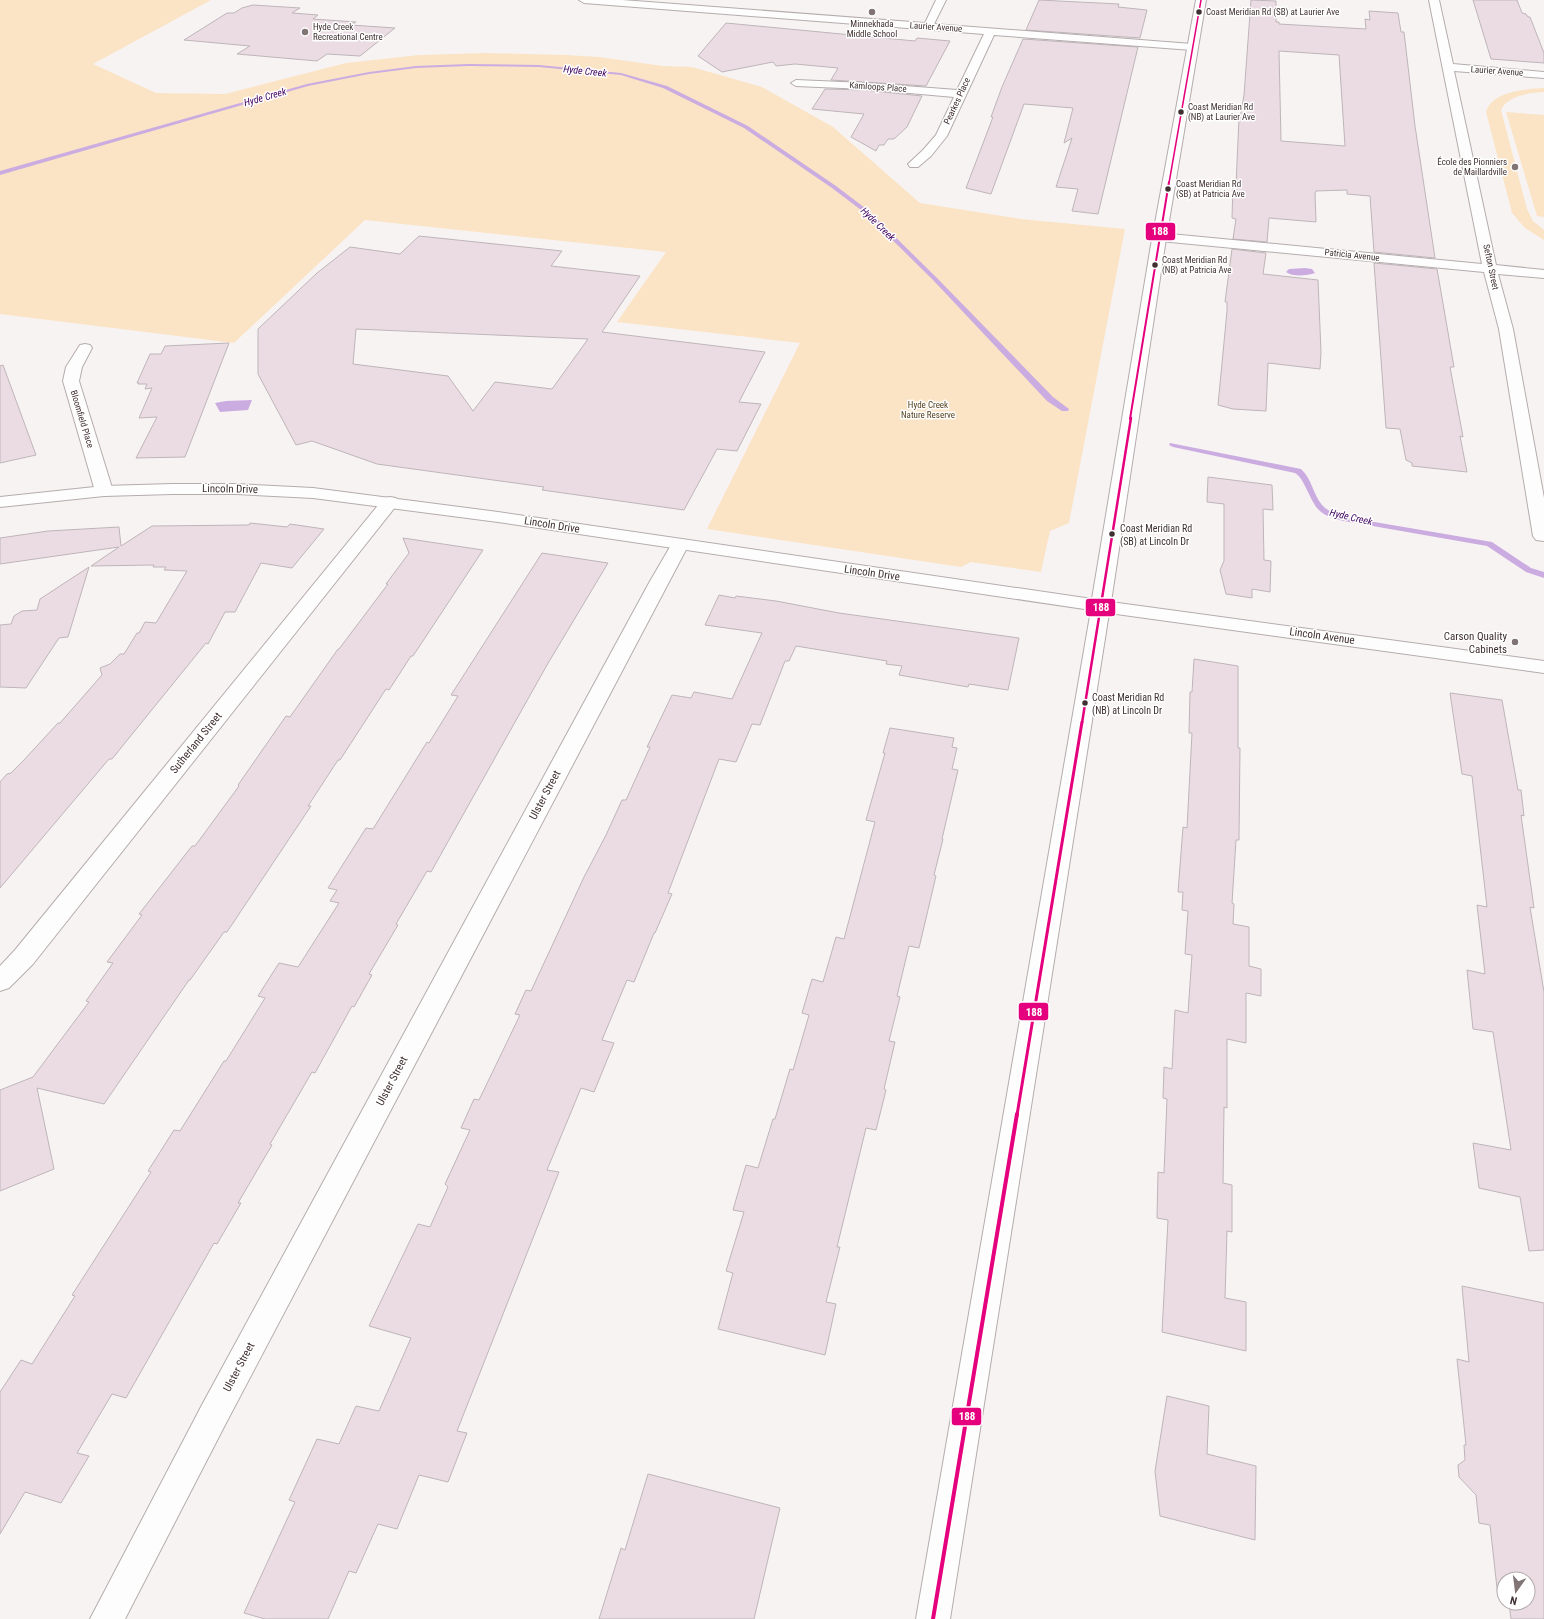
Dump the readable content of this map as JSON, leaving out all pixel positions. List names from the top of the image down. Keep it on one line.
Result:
{"streets":{"street":["Laurier Avenue","Kamloops Place","Pearkes Place","Patricia Avenue","Sefton Street","Bloomfield Place","Lincoln Drive","Lincoln Avenue","Sutherland Street","Ulster Street"]},"crossings":[["Laurier Avenue","Pearkes Place"],["Laurier Avenue","Sefton Street"],["Kamloops Place","Pearkes Place"],["Patricia Avenue","Sefton Street"],["Bloomfield Place","Lincoln Drive"],["Lincoln Drive","Lincoln Avenue"],["Lincoln Drive","Sutherland Street"],["Lincoln Drive","Ulster Street"]],"water":["Hyde Creek"],"parks":["Hyde Creek Nature Reserve"],"places":["Minnekhada Middle School","Coast Meridian Rd (SB) at Laurier Ave","Hyde Creek Recreational Centre","Coast Meridian Rd (NB) at Laurier Ave","École des Pionniers de Maillardville","Coast Meridian Rd (SB) at Patricia Ave","Coast Meridian Rd (NB) at Patricia Ave","Coast Meridian Rd (SB) at Lincoln Dr","Carson Quality Cabinets","Coast Meridian Rd (NB) at Lincoln Dr"],"lines":["transit line 188"],"north":"bottom"}
